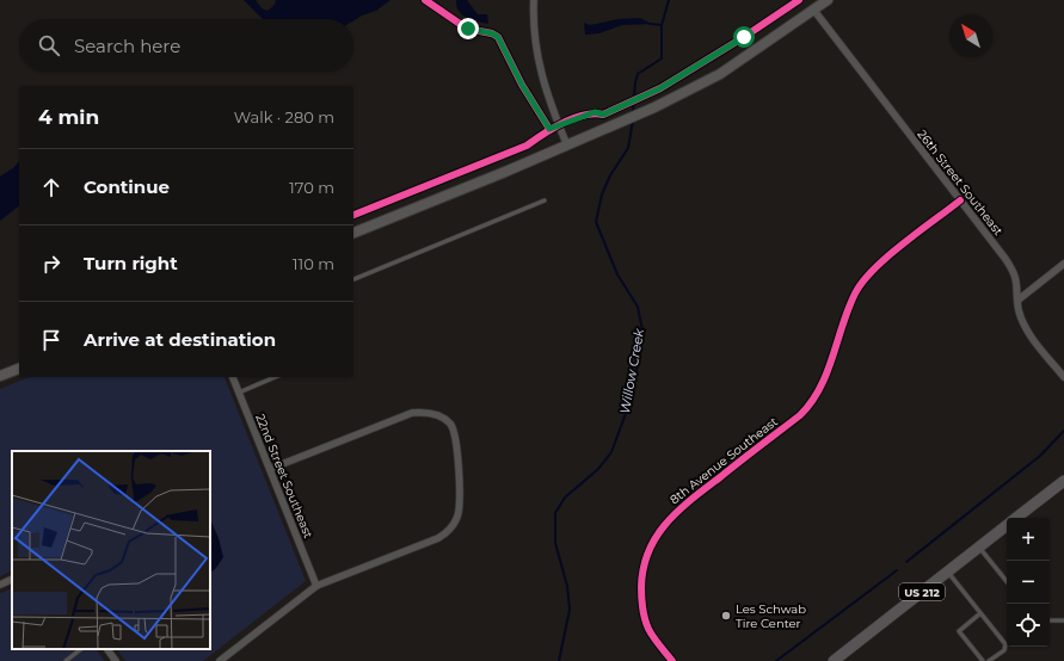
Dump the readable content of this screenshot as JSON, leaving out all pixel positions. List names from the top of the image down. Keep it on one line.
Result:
{"streets":{"main road":["US 212"],"street":["26th Street Southeast","8th Avenue Southeast","22nd Street Southeast"]},"crossings":[["26th Street Southeast","8th Avenue Southeast"]],"water":["Willow Creek"],"places":["Les Schwab Tire Center"],"north":"top left","page":{"search":"Search here","heading":["4 min","Walk · 280 m"],"list":[["Continue","170 m"],["Turn right","110 m"],"Arrive at destination"],"map_buttons":["+","−"]}}
